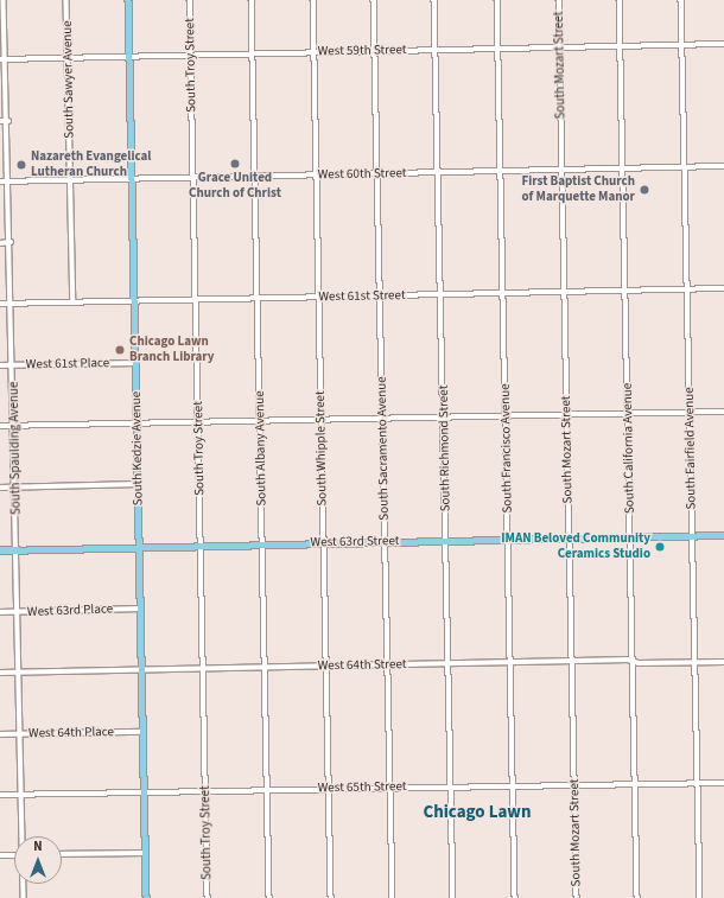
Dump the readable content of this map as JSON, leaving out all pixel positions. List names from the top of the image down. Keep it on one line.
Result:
{"streets":{"main road":["South Kedzie Avenue","West 63rd Street"],"street":["West 59th Street","South Troy Street","South Mozart Street","South Sawyer Avenue","West 60th Street","West 61st Street","West 61st Place","South Spaulding Avenue","South Albany Avenue","South Whipple Street","South Sacramento Avenue","South Richmond Street","South Francisco Avenue","South California Avenue","South Fairfield Avenue","West 63rd Place","West 64th Street","West 64th Place","West 65th Street"]},"crossings":[["West 59th Street","South Troy Street"],["West 59th Street","South Mozart Street"],["West 59th Street","South Sawyer Avenue"],["West 59th Street","South Spaulding Avenue"],["West 59th Street","South Kedzie Avenue"],["West 59th Street","South Albany Avenue"],["West 59th Street","South Whipple Street"],["West 59th Street","South Sacramento Avenue"],["West 59th Street","South Richmond Street"],["West 59th Street","South Francisco Avenue"],["West 59th Street","South California Avenue"],["West 59th Street","South Fairfield Avenue"],["South Troy Street","West 60th Street"],["South Troy Street","West 61st Street"],["South Troy Street","West 63rd Street"],["South Troy Street","West 64th Street"],["South Troy Street","West 65th Street"],["South Mozart Street","West 60th Street"],["South Mozart Street","West 61st Street"],["South Mozart Street","West 63rd Street"],["South Mozart Street","West 64th Street"],["South Mozart Street","West 65th Street"],["South Sawyer Avenue","West 60th Street"],["South Sawyer Avenue","West 61st Street"],["West 60th Street","South Spaulding Avenue"],["West 60th Street","South Kedzie Avenue"],["West 60th Street","South Albany Avenue"],["West 60th Street","South Whipple Street"],["West 60th Street","South Sacramento Avenue"],["West 60th Street","South Richmond Street"],["West 60th Street","South Francisco Avenue"],["West 60th Street","South California Avenue"],["West 60th Street","South Fairfield Avenue"],["West 61st Street","South Spaulding Avenue"],["West 61st Street","South Kedzie Avenue"],["West 61st Street","South Albany Avenue"],["West 61st Street","South Whipple Street"],["West 61st Street","South Sacramento Avenue"],["West 61st Street","South Richmond Street"],["West 61st Street","South Francisco Avenue"],["West 61st Street","South California Avenue"],["West 61st Street","South Fairfield Avenue"],["West 61st Place","South Spaulding Avenue"],["West 61st Place","South Kedzie Avenue"],["South Spaulding Avenue","West 63rd Street"],["South Spaulding Avenue","West 63rd Place"],["South Spaulding Avenue","West 64th Street"],["South Spaulding Avenue","West 64th Place"],["South Spaulding Avenue","West 65th Street"],["South Kedzie Avenue","West 63rd Street"],["South Kedzie Avenue","West 63rd Place"],["South Kedzie Avenue","West 64th Street"],["South Kedzie Avenue","West 64th Place"],["South Kedzie Avenue","West 65th Street"],["South Albany Avenue","West 63rd Street"],["South Albany Avenue","West 64th Street"],["South Albany Avenue","West 65th Street"],["South Whipple Street","West 63rd Street"],["South Whipple Street","West 64th Street"],["South Whipple Street","West 65th Street"],["South Sacramento Avenue","West 63rd Street"],["South Sacramento Avenue","West 64th Street"],["South Sacramento Avenue","West 65th Street"],["South Richmond Street","West 63rd Street"],["South Richmond Street","West 64th Street"],["South Richmond Street","West 65th Street"],["South Francisco Avenue","West 63rd Street"],["South Francisco Avenue","West 64th Street"],["South Francisco Avenue","West 65th Street"],["South California Avenue","West 63rd Street"],["South California Avenue","West 64th Street"],["South California Avenue","West 65th Street"],["South Fairfield Avenue","West 63rd Street"],["South Fairfield Avenue","West 64th Street"],["South Fairfield Avenue","West 65th Street"]],"districts":["Chicago Lawn"],"places":["Grace United Church of Christ","Nazareth Evangelical Lutheran Church","First Baptist Church of Marquette Manor","Chicago Lawn Branch Library","IMAN Beloved Community Ceramics Studio"],"north":"top"}
